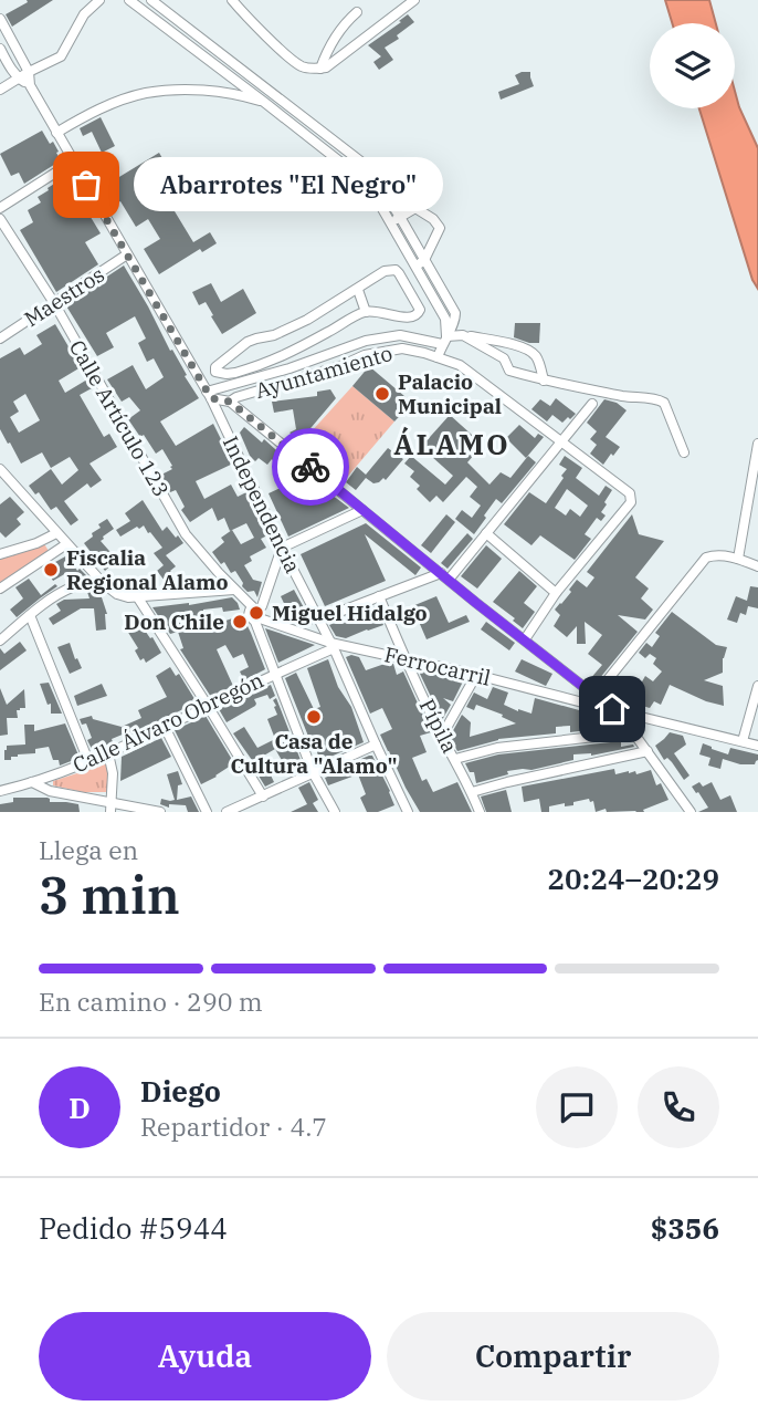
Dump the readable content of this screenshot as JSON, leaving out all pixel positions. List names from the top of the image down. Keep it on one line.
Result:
{"streets":{"street":["Maestros","Ayuntamiento","Calle Artículo 123","Independencia","Ferrocarril","Calle Álvaro Obregón","Pípila"]},"crossings":[["Maestros","Calle Artículo 123"],["Maestros","Independencia"],["Ayuntamiento","Independencia"],["Calle Artículo 123","Ferrocarril"],["Independencia","Ferrocarril"],["Independencia","Calle Álvaro Obregón"],["Ferrocarril","Calle Álvaro Obregón"],["Ferrocarril","Pípila"]],"districts":["ÁLAMO"],"places":["Abarrotes \"El Negro\"","Palacio Municipal","Fiscalia Regional Alamo","Miguel Hidalgo","Don Chile","Casa de Cultura \"Alamo\""],"page":{"bubble":"Abarrotes \"El Negro\"","heading":["3 min","Llega en","20:24–20:29"],"panel":["Diego","Repartidor · 4.7","Pedido #5944","$356"],"bar":"En camino · 290 m","round":"D","buttons":["Ayuda","Compartir"]}}
